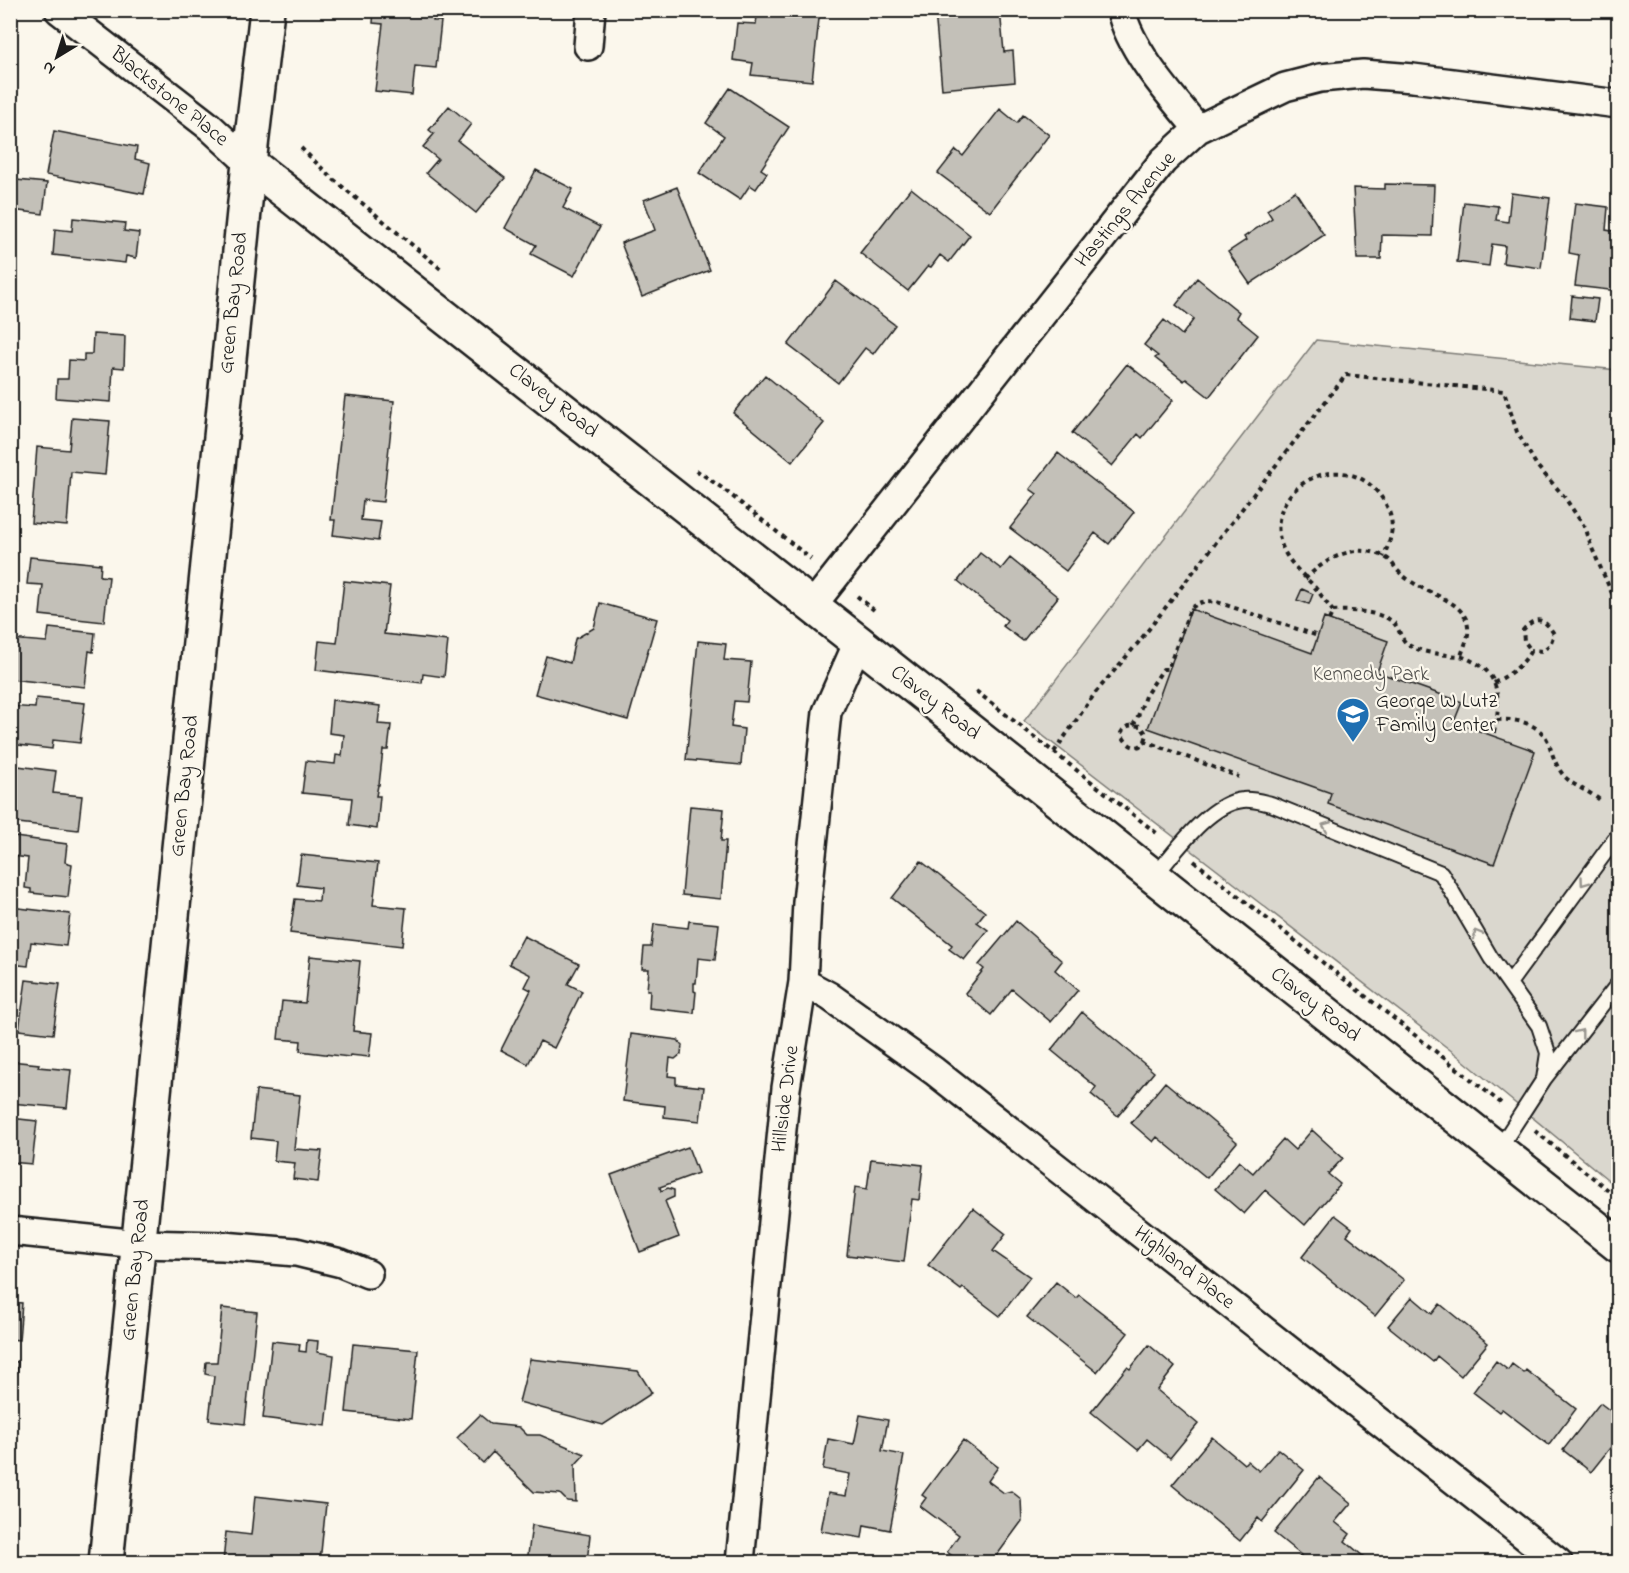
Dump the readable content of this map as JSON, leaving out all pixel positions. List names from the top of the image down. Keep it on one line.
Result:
{"streets":{"main road":["Green Bay Road","Clavey Road"],"street":["Blackstone Place","Hastings Avenue","Hillside Drive","Highland Place"]},"crossings":[["Blackstone Place","Green Bay Road"],["Blackstone Place","Clavey Road"],["Hastings Avenue","Clavey Road"],["Green Bay Road","Clavey Road"],["Clavey Road","Hillside Drive"],["Hillside Drive","Highland Place"]],"parks":["Kennedy Park"],"places":{"school or university":["George W Lutz Family Center"]},"north":"bottom left"}
